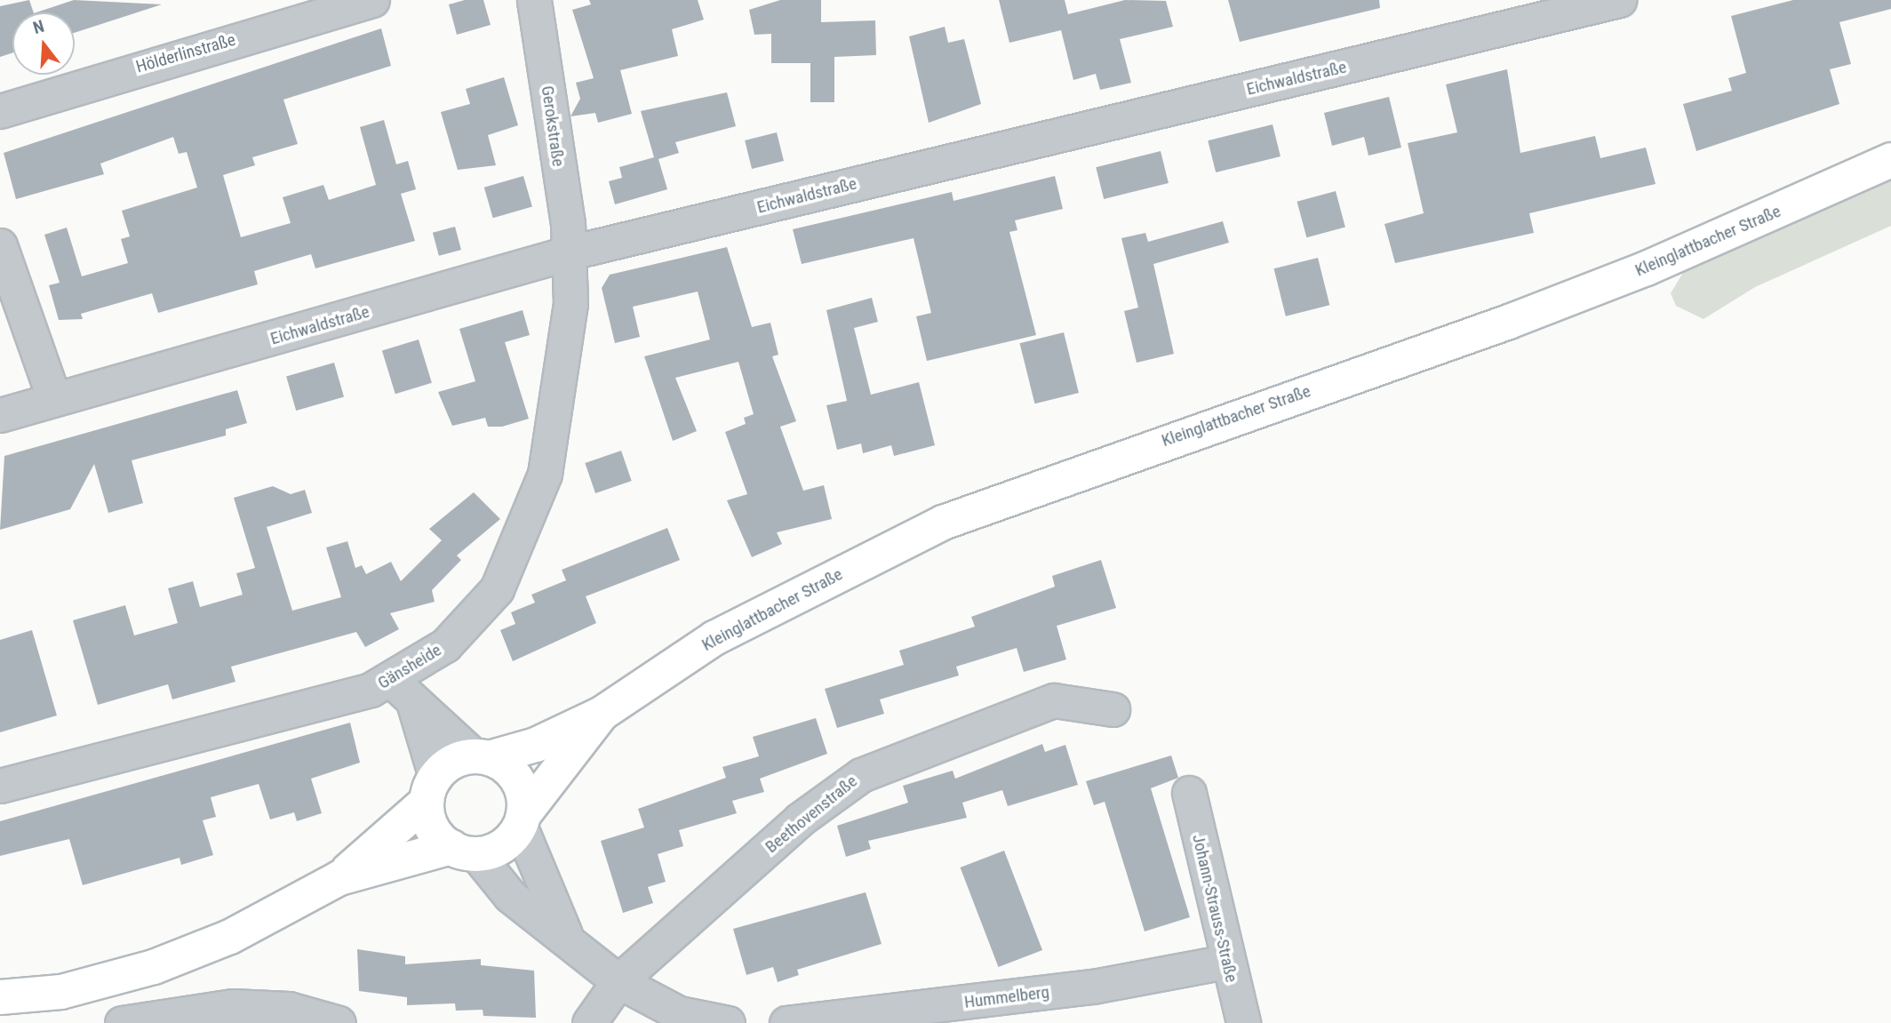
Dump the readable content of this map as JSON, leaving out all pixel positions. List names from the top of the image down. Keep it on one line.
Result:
{"streets":{"street":["Hölderlinstraße","Eichwaldstraße","Gerokstraße","Kleinglattbacher Straße","Gänsheide","Beethovenstraße","Johann-Strauss-Straße","Hummelberg"]},"crossings":[["Eichwaldstraße","Gerokstraße"],["Eichwaldstraße","Gänsheide"],["Gerokstraße","Gänsheide"],["Johann-Strauss-Straße","Hummelberg"]],"north":"top"}
